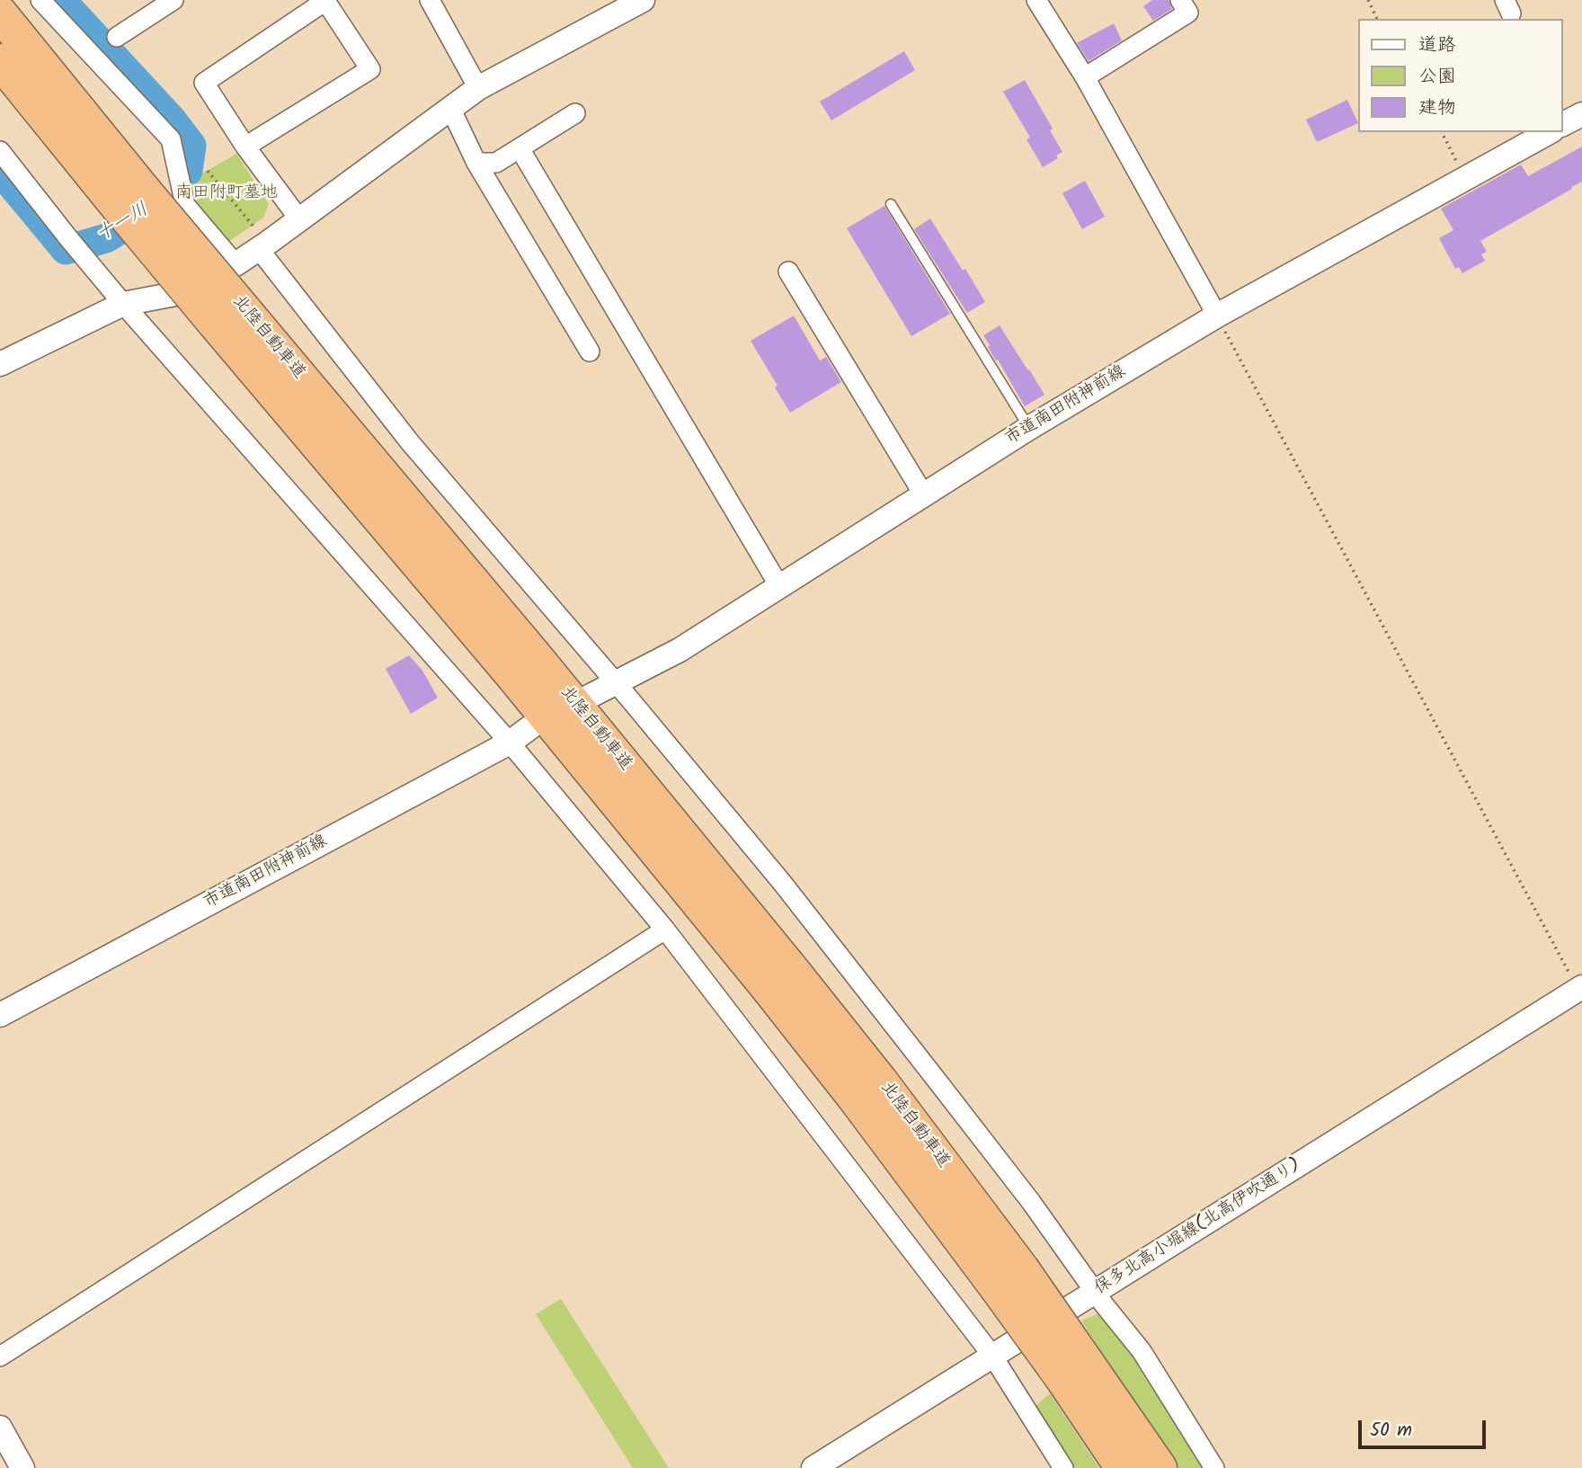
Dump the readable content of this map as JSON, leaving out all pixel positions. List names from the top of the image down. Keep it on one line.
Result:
{"streets":{"highway":["北陸自動車道"],"street":["市道南田附神前線","保多北高小堀線(北高伊吹通り)"]},"water":["十一川"],"parks":["南田附町墓地"],"legend":["道路","公園","建物"],"scale_bar":"50 m"}
